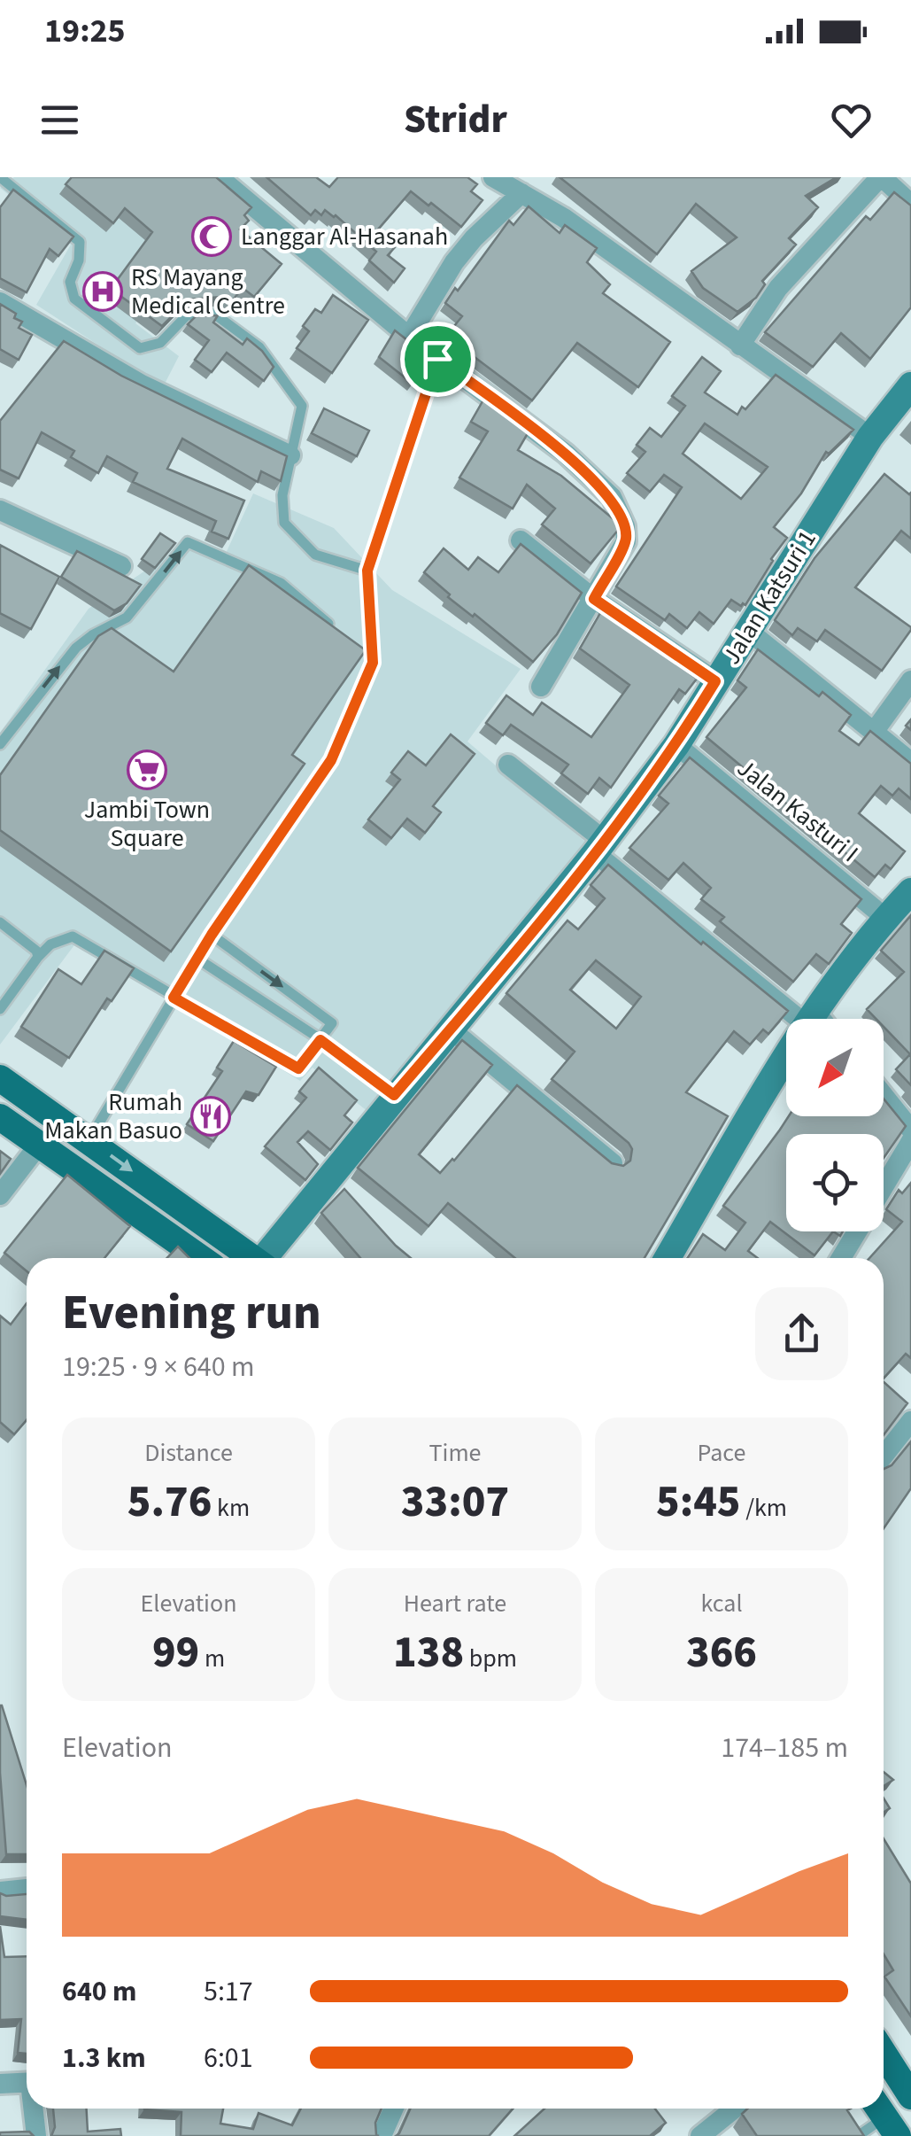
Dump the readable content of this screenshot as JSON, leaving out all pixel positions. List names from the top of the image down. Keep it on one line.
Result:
{"streets":{"street":["Jalan Katsuri 1","Jalan Kasturi I"]},"crossings":[["Jalan Katsuri 1","Jalan Kasturi I"]],"places":{"mosque":["Langgar Al-Hasanah"],"hospital":["RS Mayang Medical Centre"],"supermarket":["Jambi Town Square"],"restaurant":["Rumah Makan Basuo"]},"north":"bottom left","page":{"status":"19:25","header":"Stridr","heading":["Evening run","19:25 · 9 × 640 m"],"stats":[["Distance","5.76 km"],["Time","33:07"],["Pace","5:45 /km"],["Elevation","99 m"],["Heart rate","138 bpm"],["kcal","366"]],"chart":["Elevation","174–185 m"],"list":[{"name":"640 m","note":"5:17"},{"name":"1.3 km","note":"6:01"}]}}
